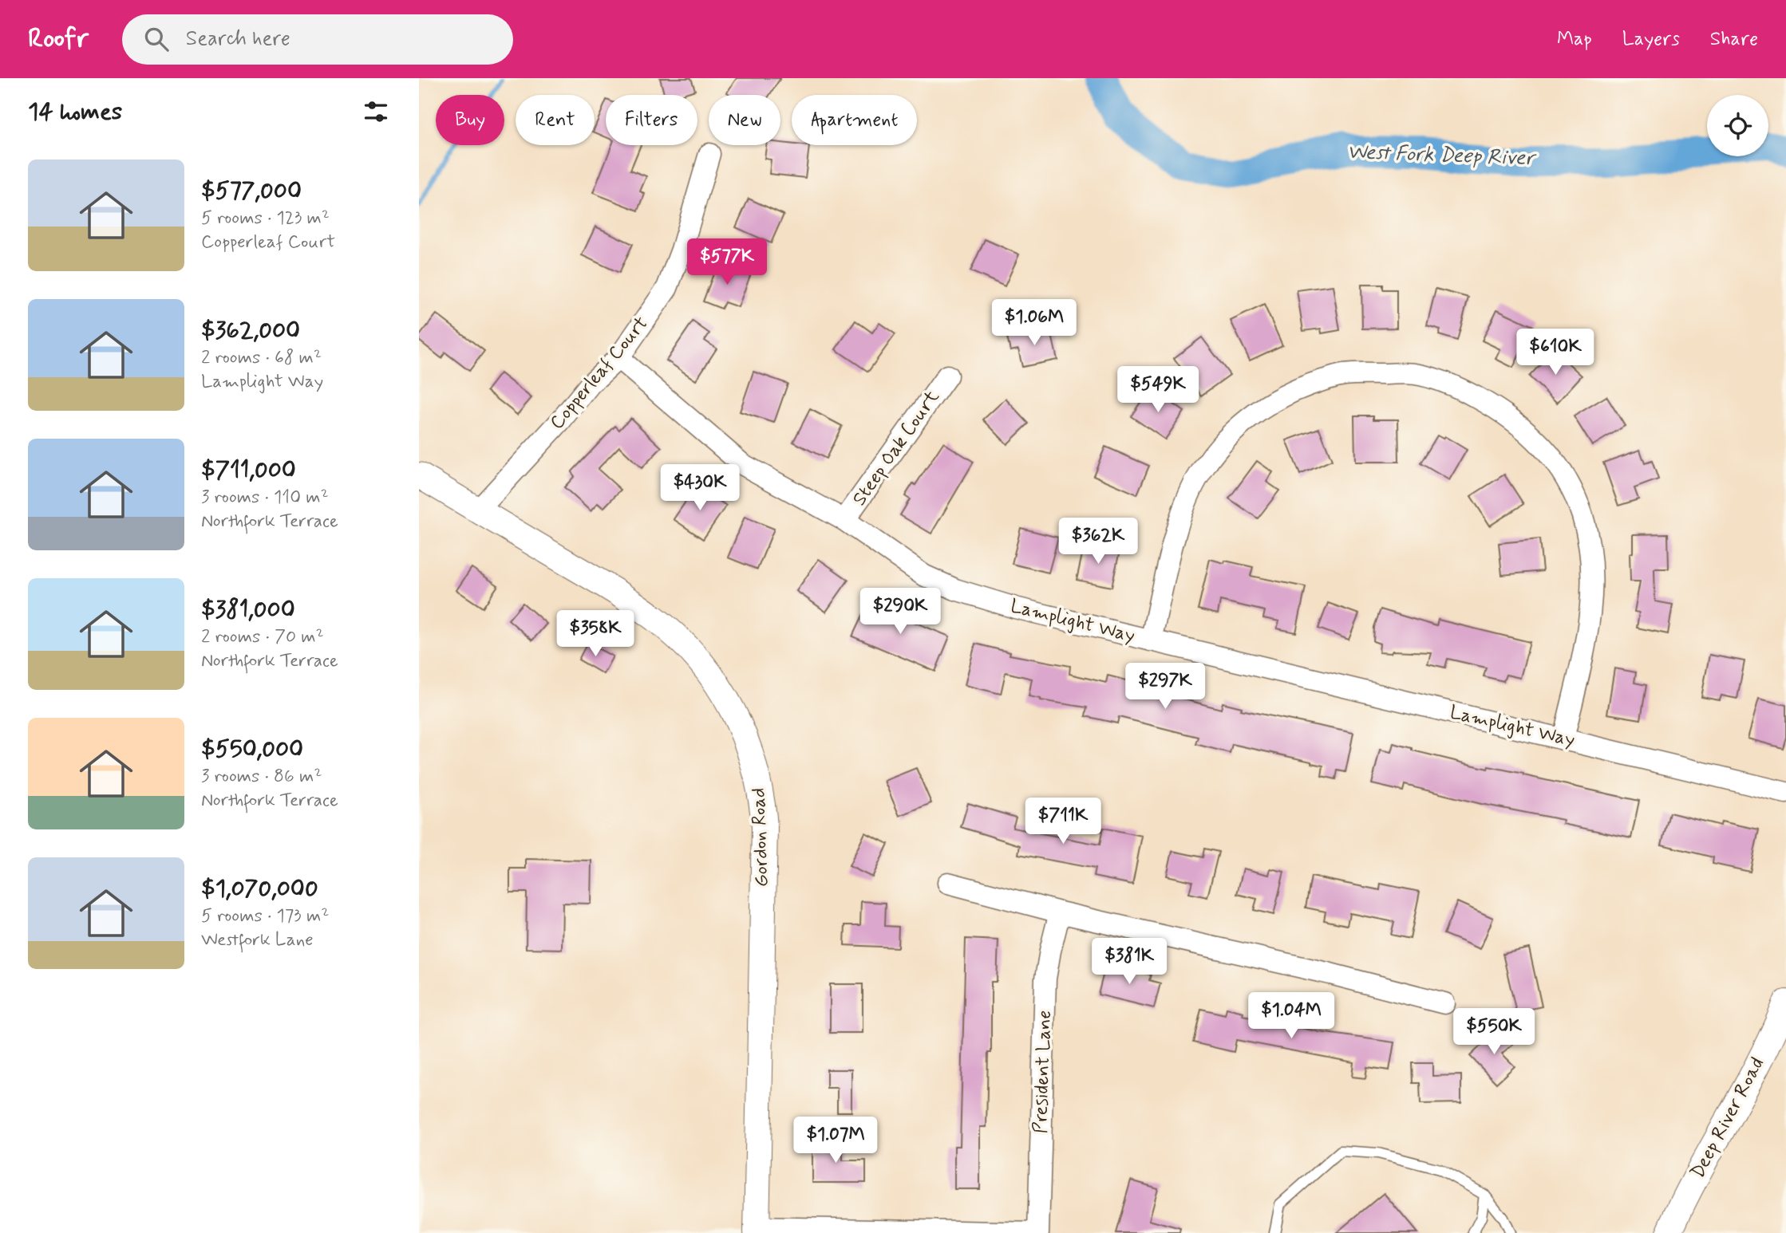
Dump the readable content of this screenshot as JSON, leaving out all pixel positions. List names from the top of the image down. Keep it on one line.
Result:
{"streets":{"street":["Copperleaf Court","Steep Oak Court","Lamplight Way","Gordon Road","President Lane","Deep River Road"]},"crossings":[["Copperleaf Court","Lamplight Way"],["Copperleaf Court","Gordon Road"],["Steep Oak Court","Lamplight Way"]],"water":["West Fork Deep River"],"page":{"header":"Roofr","search":"Search here","nav":["Map","Layers","Share"],"heading":"14 homes","chip":["Buy","Rent","Filters","New","Apartment"],"list":[{"name":"$577,000","note":"5 rooms · 123 m² · Copperleaf Court"},{"name":"$362,000","note":"2 rooms · 68 m² · Lamplight Way"},{"name":"$711,000","note":"3 rooms · 110 m² · Northfork Terrace"},{"name":"$381,000","note":"2 rooms · 70 m² · Northfork Terrace"},{"name":"$550,000","note":"3 rooms · 86 m² · Northfork Terrace"},{"name":"$1,070,000","note":"5 rooms · 173 m² · Westfork Lane"}],"price":["$577K","$1.06M","$610K","$549K","$430K","$362K","$290K","$358K","$297K","$711K","$381K","$1.04M","$550K","$1.07M"]}}
